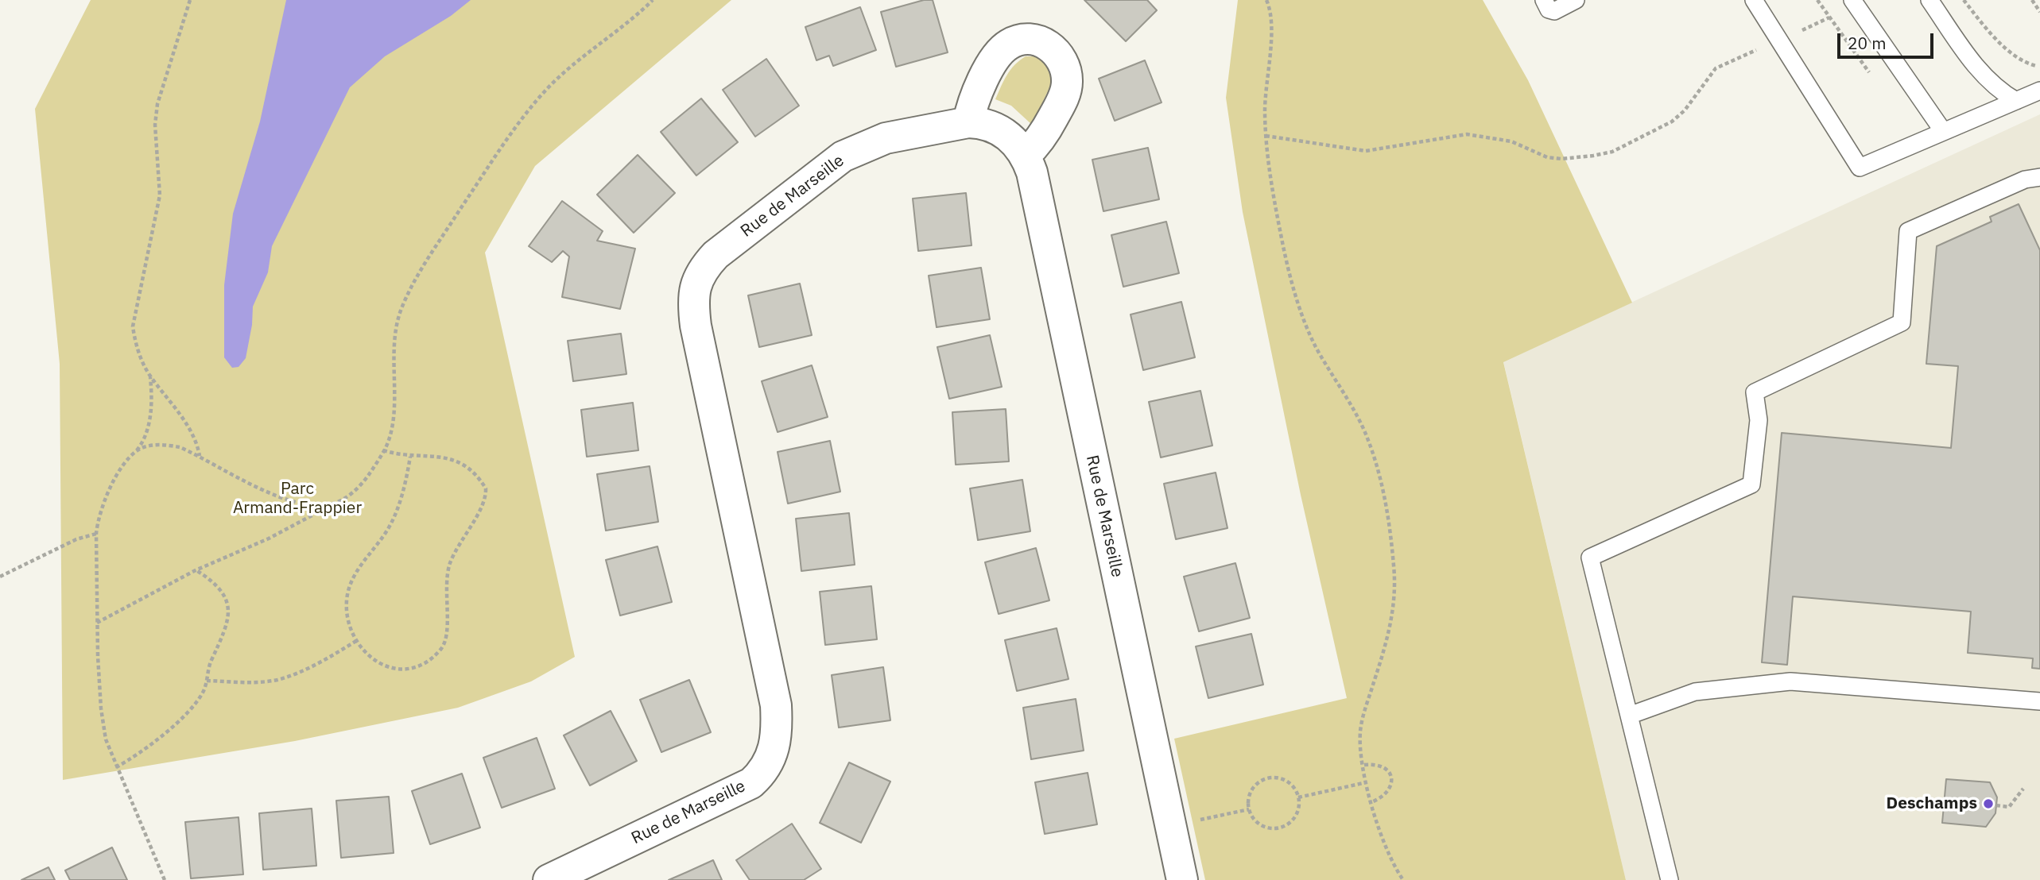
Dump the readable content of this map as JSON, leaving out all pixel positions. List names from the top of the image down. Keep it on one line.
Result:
{"streets":{"street":["Rue de Marseille"]},"parks":["Parc Armand-Frappier"],"places":["Deschamps"],"scale_bar":"20 m"}
